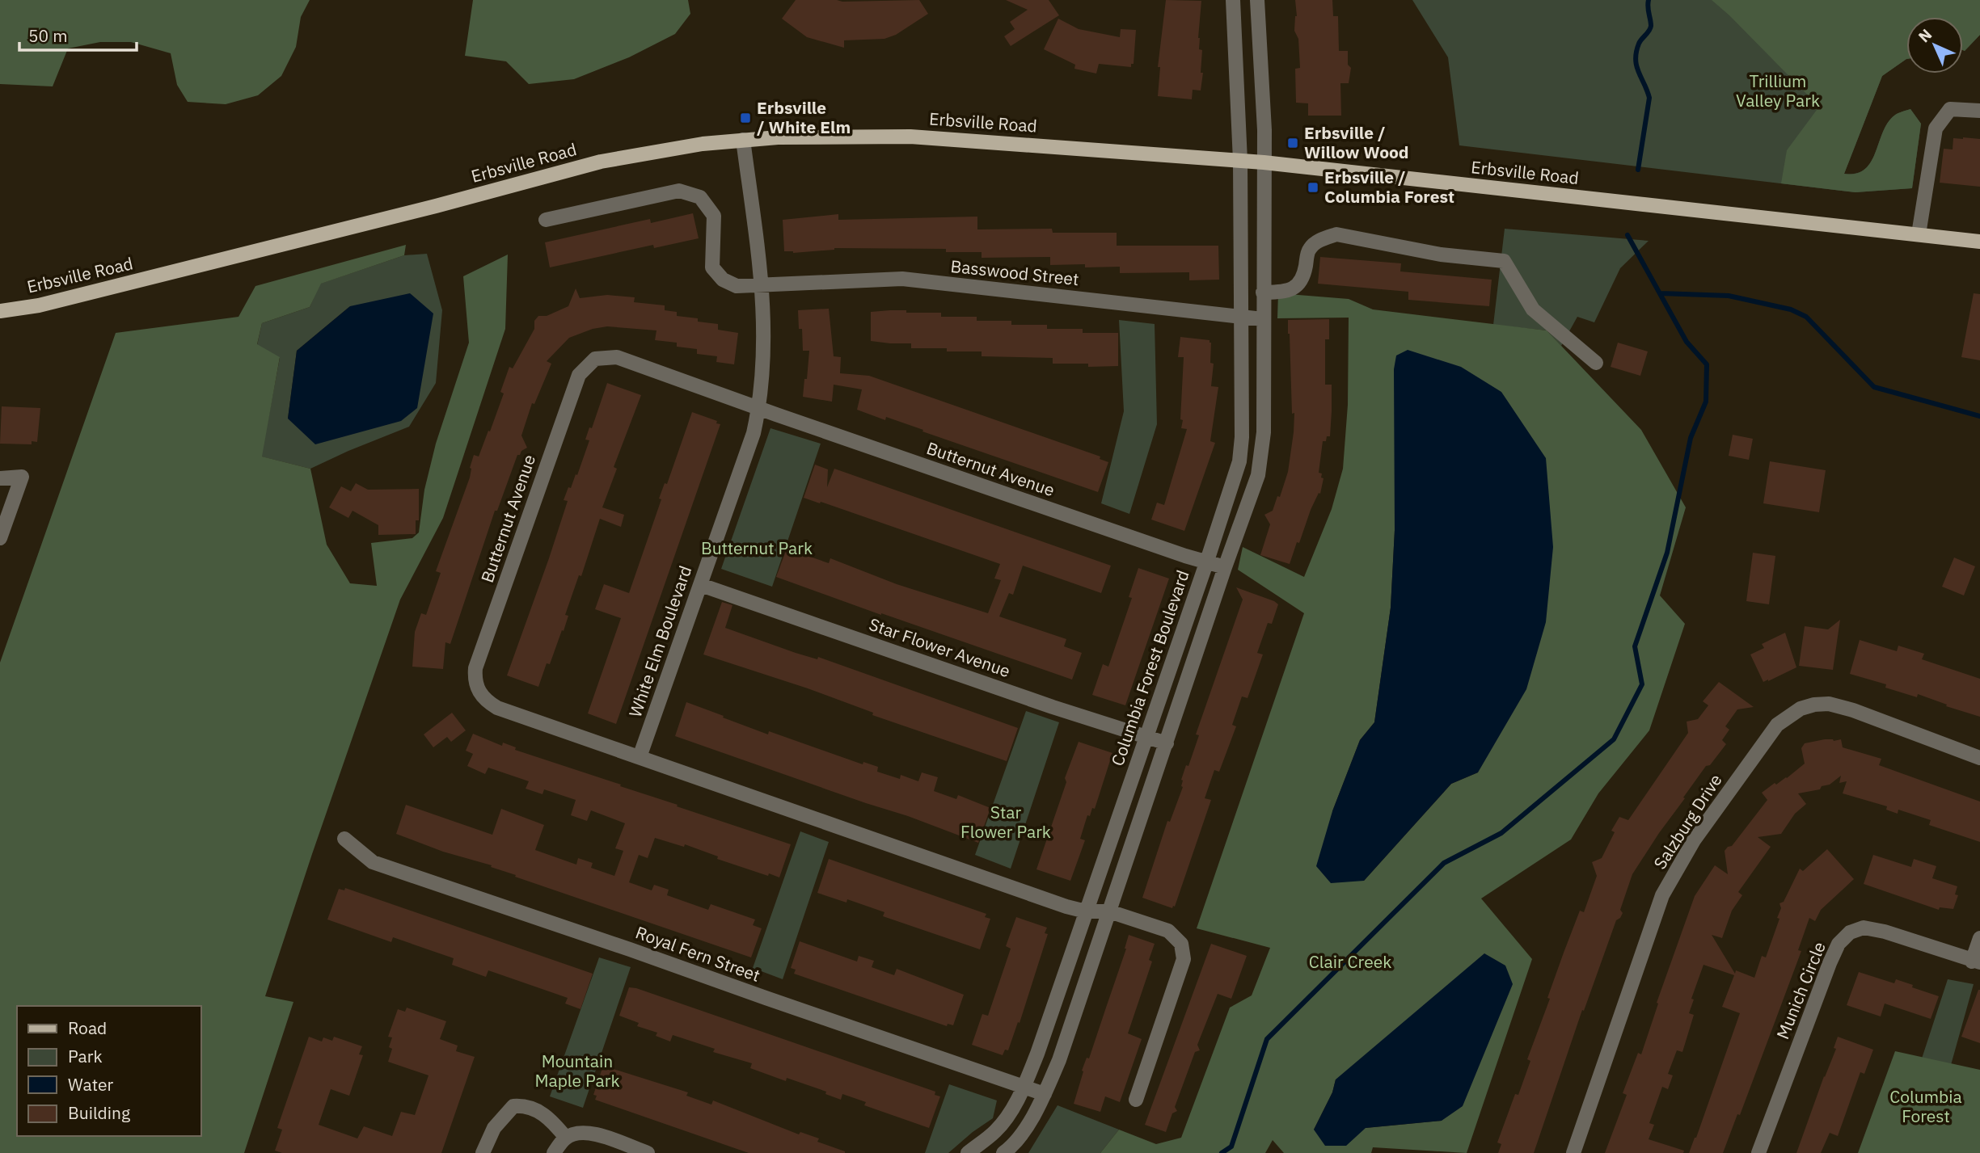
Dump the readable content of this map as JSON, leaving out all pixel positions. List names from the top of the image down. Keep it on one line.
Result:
{"streets":{"main road":["Erbsville Road"],"street":["Basswood Street","Butternut Avenue","White Elm Boulevard","Star Flower Avenue","Columbia Forest Boulevard","Salzburg Drive","Royal Fern Street","Munich Circle"]},"crossings":[["Erbsville Road","White Elm Boulevard"],["Erbsville Road","Columbia Forest Boulevard"],["Basswood Street","White Elm Boulevard"],["Basswood Street","Columbia Forest Boulevard"],["Butternut Avenue","White Elm Boulevard"],["Butternut Avenue","Columbia Forest Boulevard"],["White Elm Boulevard","Star Flower Avenue"],["Star Flower Avenue","Columbia Forest Boulevard"],["Columbia Forest Boulevard","Royal Fern Street"]],"parks":["Trillium Valley Park","Butternut Park","Star Flower Park","Clair Creek","Mountain Maple Park","Columbia Forest"],"places":{"transit":["Erbsville / White Elm","Erbsville / Willow Wood","Erbsville / Columbia Forest"]},"legend":["Road","Park","Water","Building"],"scale_bar":"50 m","north":"top left"}
